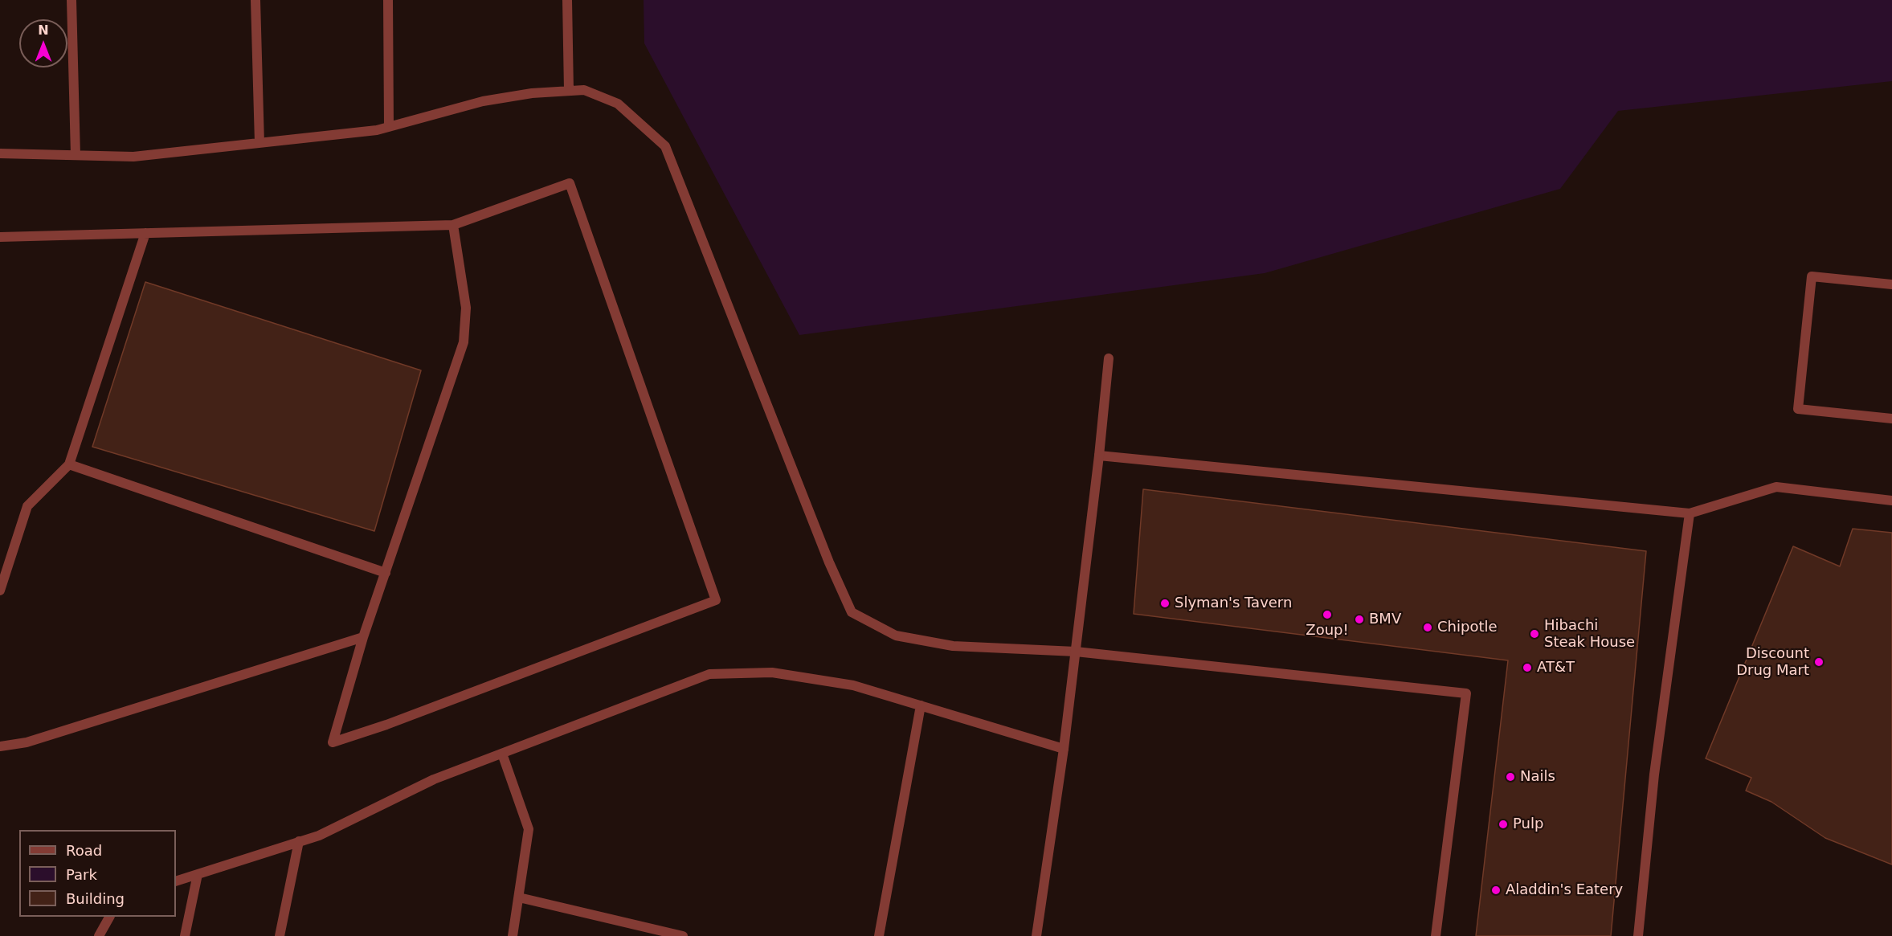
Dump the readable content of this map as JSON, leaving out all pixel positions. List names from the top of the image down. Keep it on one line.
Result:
{"places":["Slyman's Tavern","Zoup!","BMV","Chipotle","Hibachi Steak House","Discount Drug Mart","AT&T","Nails","Pulp","Aladdin's Eatery"],"legend":["Road","Park","Building"],"north":"top"}
